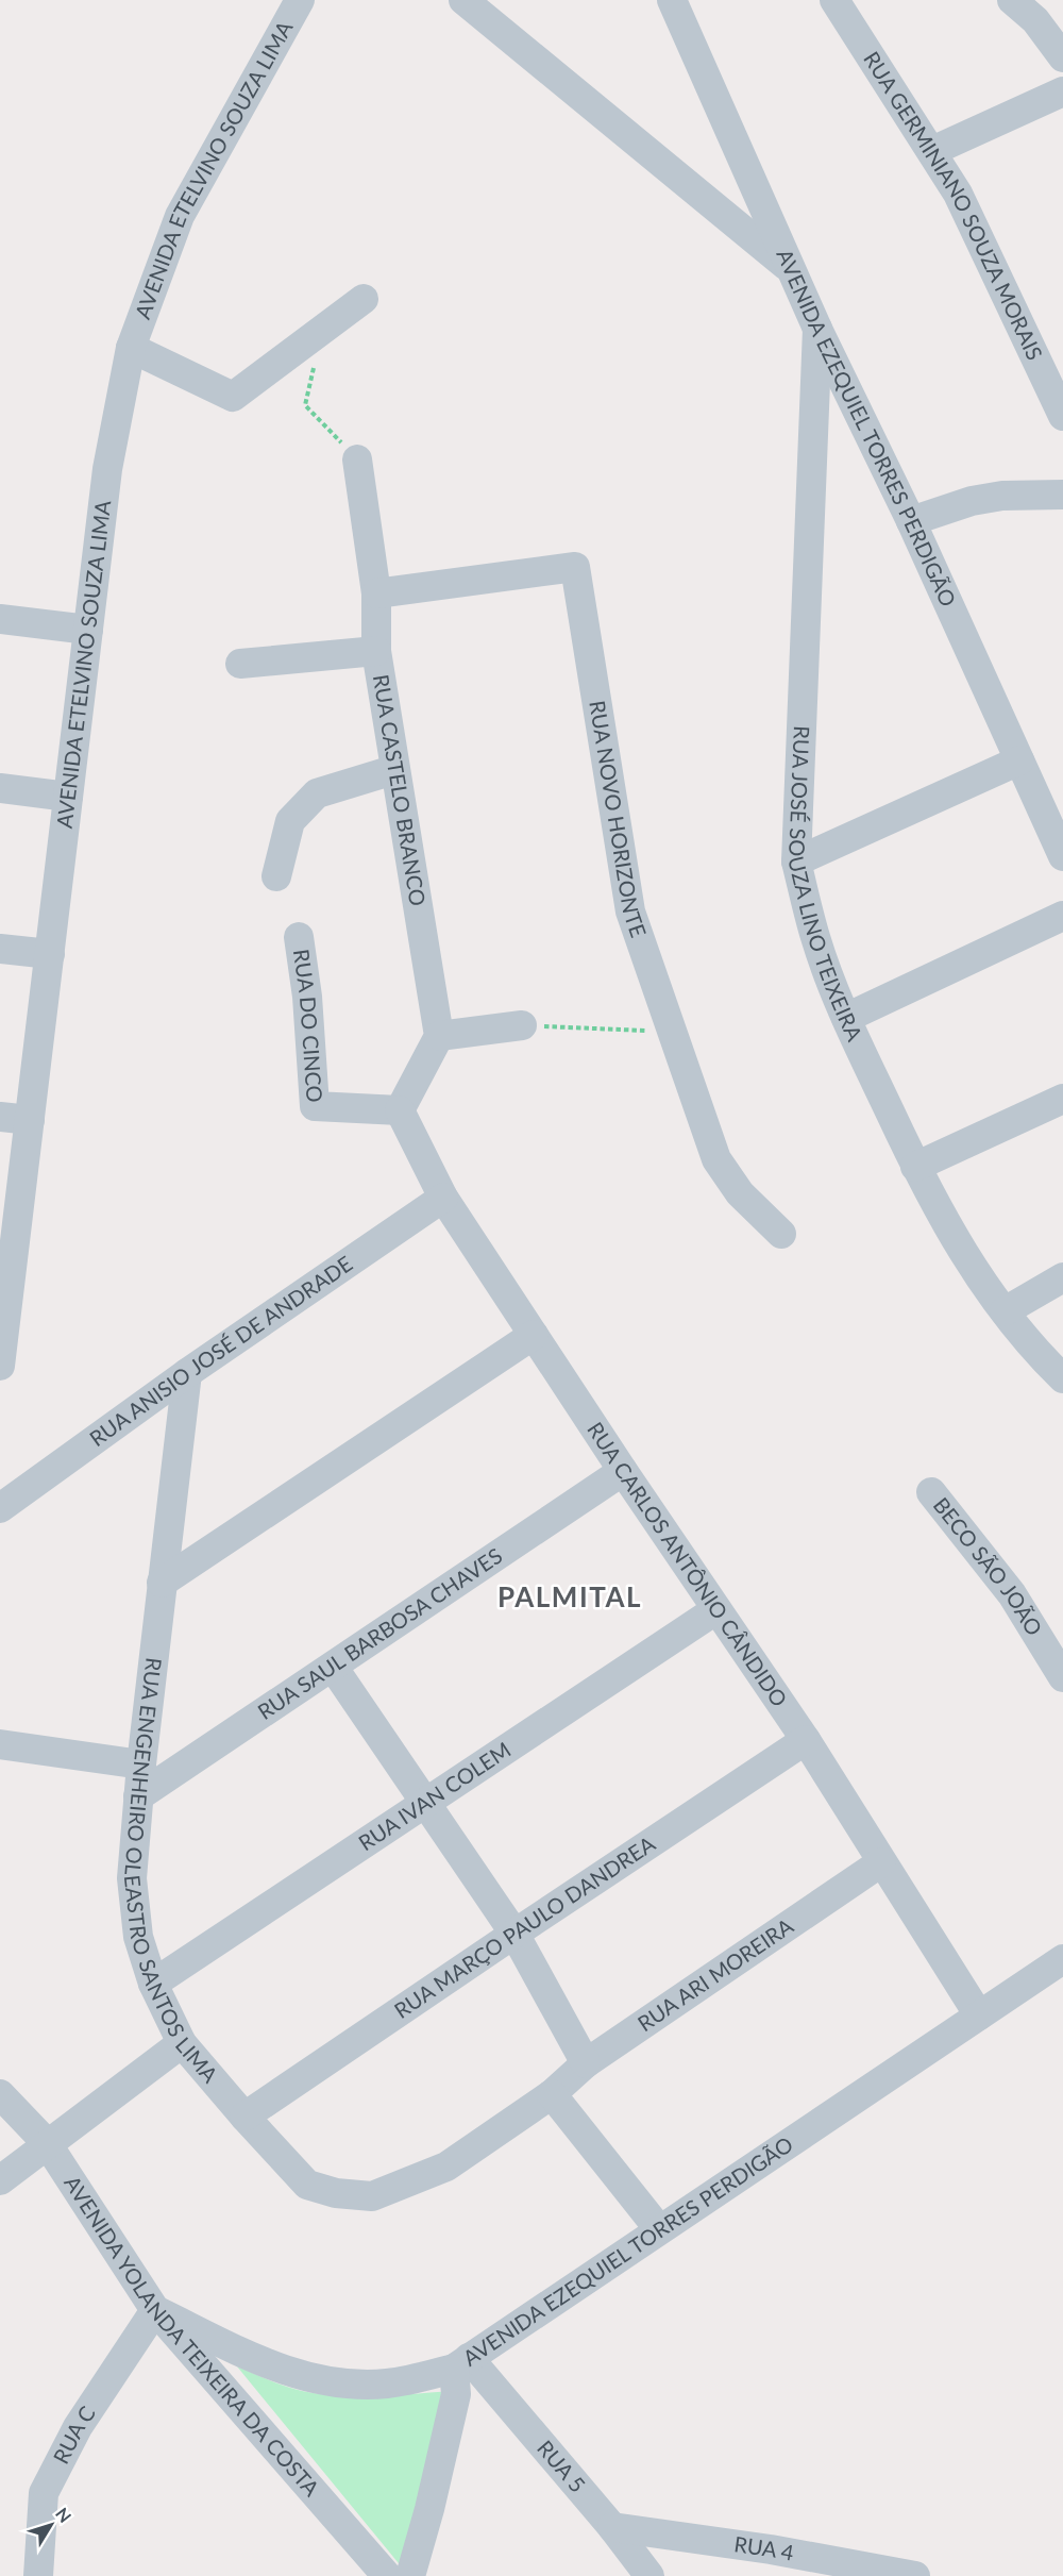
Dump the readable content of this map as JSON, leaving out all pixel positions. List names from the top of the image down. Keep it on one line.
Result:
{"streets":{"street":["AVENIDA ETELVINO SOUZA LIMA","RUA GERMINIANO SOUZA MORAIS","AVENIDA EZEQUIEL TORRES PERDIGÃO","RUA CASTELO BRANCO","RUA NOVO HORIZONTE","RUA JOSÉ SOUZA LINO TEIXEIRA","RUA DO CINCO","RUA ANISIO JOSÉ DE ANDRADE","RUA CARLOS ANTÔNIO CÂNDIDO","BECO SÃO JOÃO","RUA SAUL BARBOSA CHAVES","RUA IVAN COLEM","RUA ENGENHEIRO OLEASTRO SANTOS LIMA","RUA MARÇO PAULO DANDREA","RUA ARI MOREIRA","AVENIDA YOLANDA TEIXEIRA DA COSTA","RUA C","RUA 5","RUA 4"]},"crossings":[["AVENIDA EZEQUIEL TORRES PERDIGÃO","RUA JOSÉ SOUZA LINO TEIXEIRA"],["AVENIDA EZEQUIEL TORRES PERDIGÃO","RUA CARLOS ANTÔNIO CÂNDIDO"],["AVENIDA EZEQUIEL TORRES PERDIGÃO","AVENIDA YOLANDA TEIXEIRA DA COSTA"],["AVENIDA EZEQUIEL TORRES PERDIGÃO","RUA C"],["AVENIDA EZEQUIEL TORRES PERDIGÃO","RUA 5"],["RUA CASTELO BRANCO","RUA NOVO HORIZONTE"],["RUA DO CINCO","RUA CARLOS ANTÔNIO CÂNDIDO"],["RUA ANISIO JOSÉ DE ANDRADE","RUA CARLOS ANTÔNIO CÂNDIDO"],["RUA ANISIO JOSÉ DE ANDRADE","RUA ENGENHEIRO OLEASTRO SANTOS LIMA"],["RUA CARLOS ANTÔNIO CÂNDIDO","RUA SAUL BARBOSA CHAVES"],["RUA CARLOS ANTÔNIO CÂNDIDO","RUA IVAN COLEM"],["RUA CARLOS ANTÔNIO CÂNDIDO","RUA MARÇO PAULO DANDREA"],["RUA CARLOS ANTÔNIO CÂNDIDO","RUA ARI MOREIRA"],["RUA SAUL BARBOSA CHAVES","RUA ENGENHEIRO OLEASTRO SANTOS LIMA"],["RUA IVAN COLEM","RUA ENGENHEIRO OLEASTRO SANTOS LIMA"],["RUA ENGENHEIRO OLEASTRO SANTOS LIMA","RUA MARÇO PAULO DANDREA"],["RUA ENGENHEIRO OLEASTRO SANTOS LIMA","RUA ARI MOREIRA"],["AVENIDA YOLANDA TEIXEIRA DA COSTA","RUA C"],["RUA 5","RUA 4"]],"districts":["PALMITAL"],"north":"top right"}
